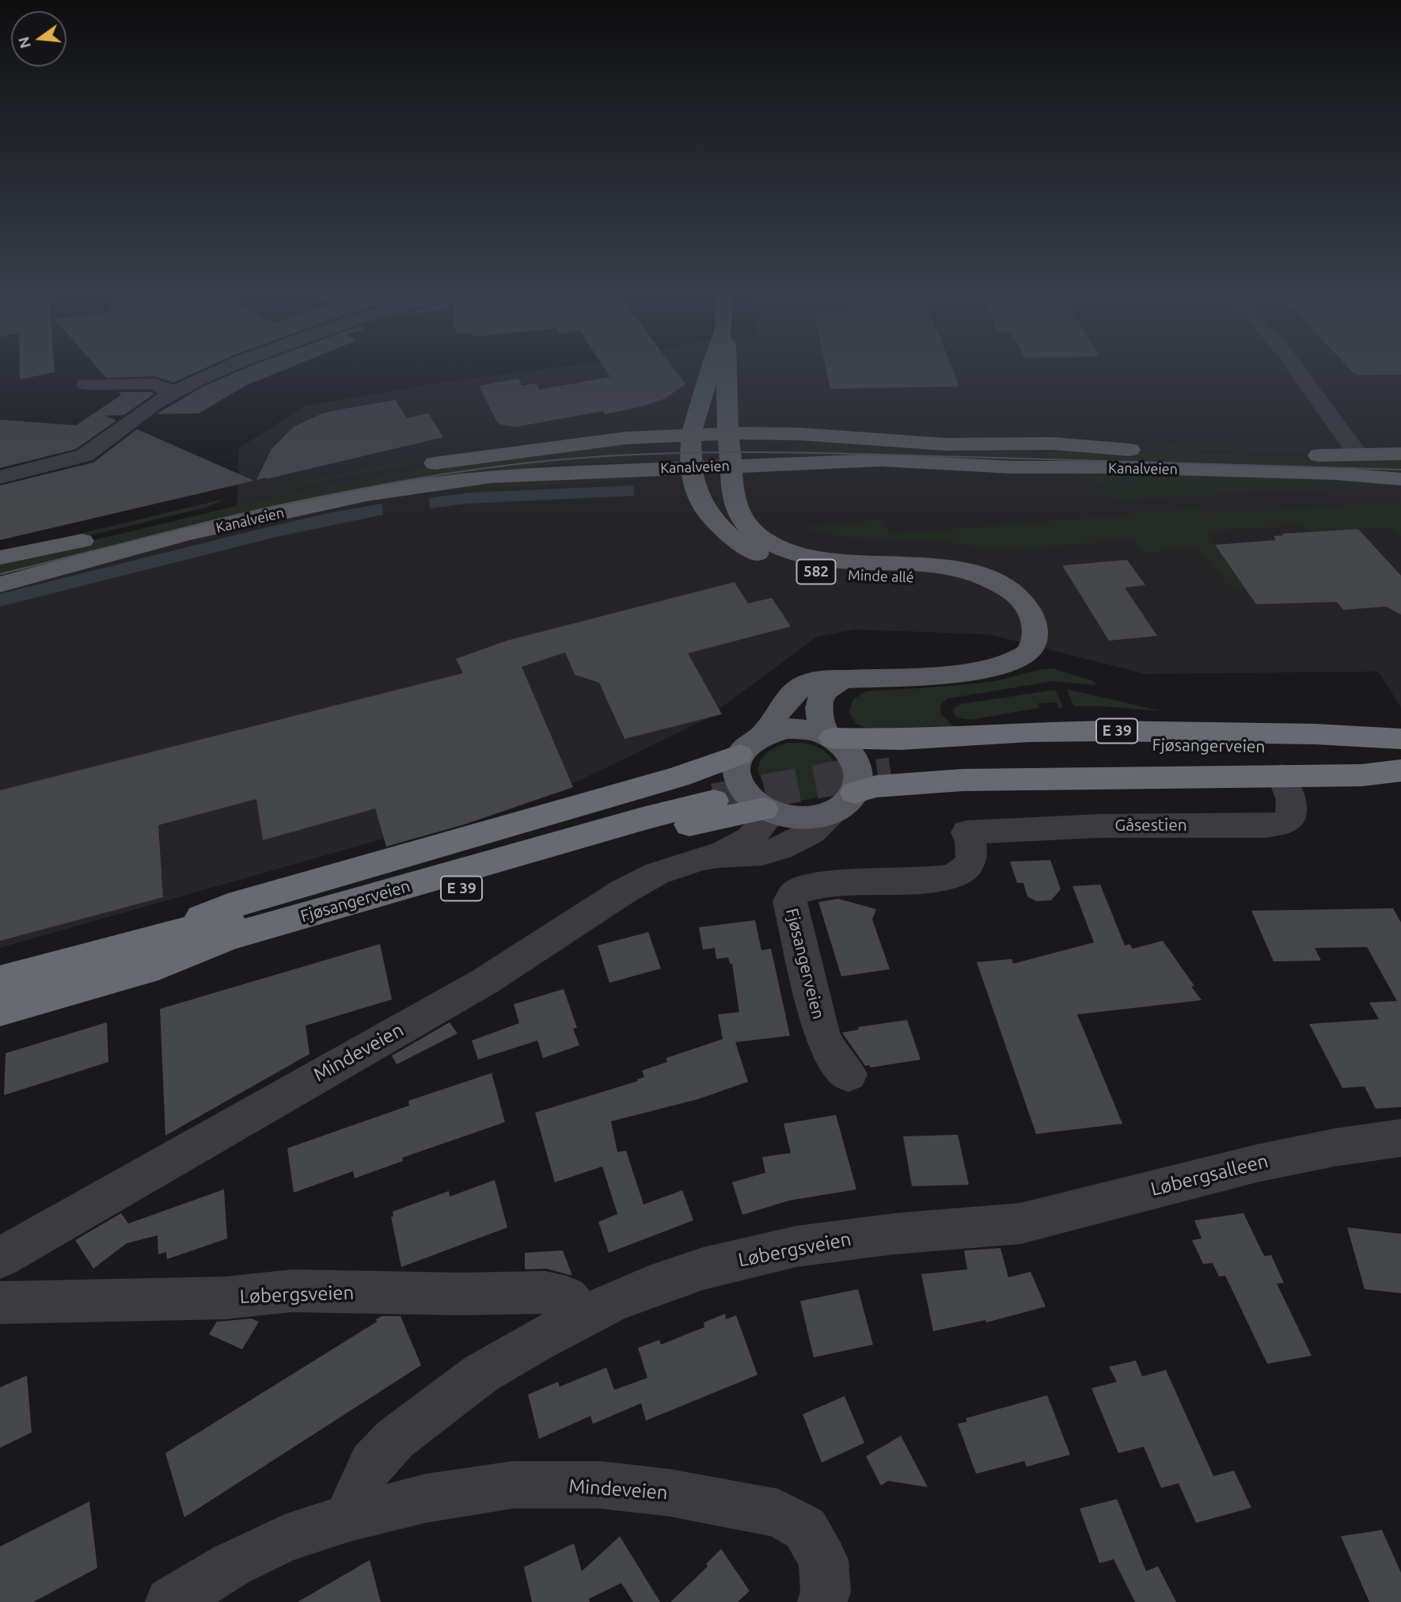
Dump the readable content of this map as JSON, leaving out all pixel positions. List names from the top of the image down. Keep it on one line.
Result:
{"streets":{"highway":["E 39","Fjøsangerveien"],"main road":["Kanalveien","582","Minde allé"],"street":["Gåsestien","Mindeveien","Løbergsalleen","Løbergsveien"]},"crossings":[["Kanalveien","Minde allé"],["Minde allé","E 39"],["E 39","Fjøsangerveien"],["E 39","Gåsestien"],["Fjøsangerveien","Gåsestien"],["Mindeveien","Løbergsveien"],["Løbergsalleen","Løbergsveien"]],"north":"left"}
